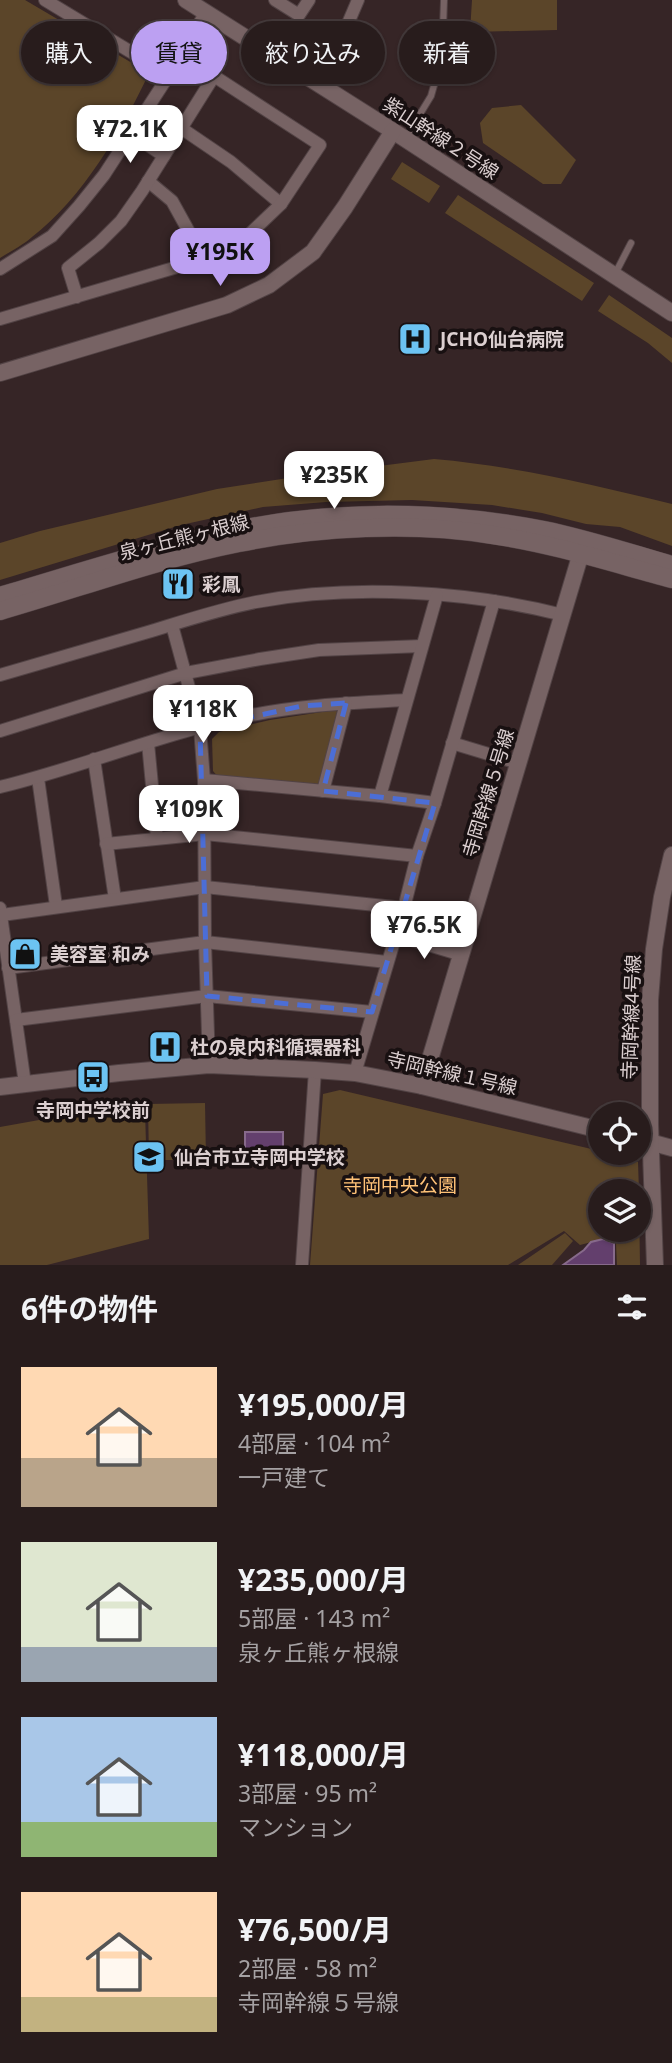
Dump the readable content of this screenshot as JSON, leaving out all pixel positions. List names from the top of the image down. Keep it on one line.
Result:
{"streets":{"main road":["泉ヶ丘熊ヶ根線"],"street":["紫山幹線２号線","寺岡幹線５号線","寺岡幹線4号線","寺岡幹線１号線"]},"crossings":[["泉ヶ丘熊ヶ根線","寺岡幹線５号線"],["寺岡幹線５号線","寺岡幹線１号線"]],"parks":["寺岡中央公園"],"places":{"hospital":["JCHO仙台病院","杜の泉内科循環器科"],"restaurant":["彩鳳"],"shop":["美容室 和み"],"bus stop":["寺岡中学校前"],"school or university":["仙台市立寺岡中学校"]},"page":{"chip":["購入","賃貸","絞り込み","新着"],"price":["¥72.1K","¥195K","¥235K","¥118K","¥109K","¥76.5K"],"heading":"6件の物件","list":[{"name":"¥195,000/月","note":"4部屋 · 104 m² · 一戸建て"},{"name":"¥235,000/月","note":"5部屋 · 143 m² · 泉ヶ丘熊ヶ根線"},{"name":"¥118,000/月","note":"3部屋 · 95 m² · マンション"},{"name":"¥76,500/月","note":"2部屋 · 58 m² · 寺岡幹線５号線"}]}}
